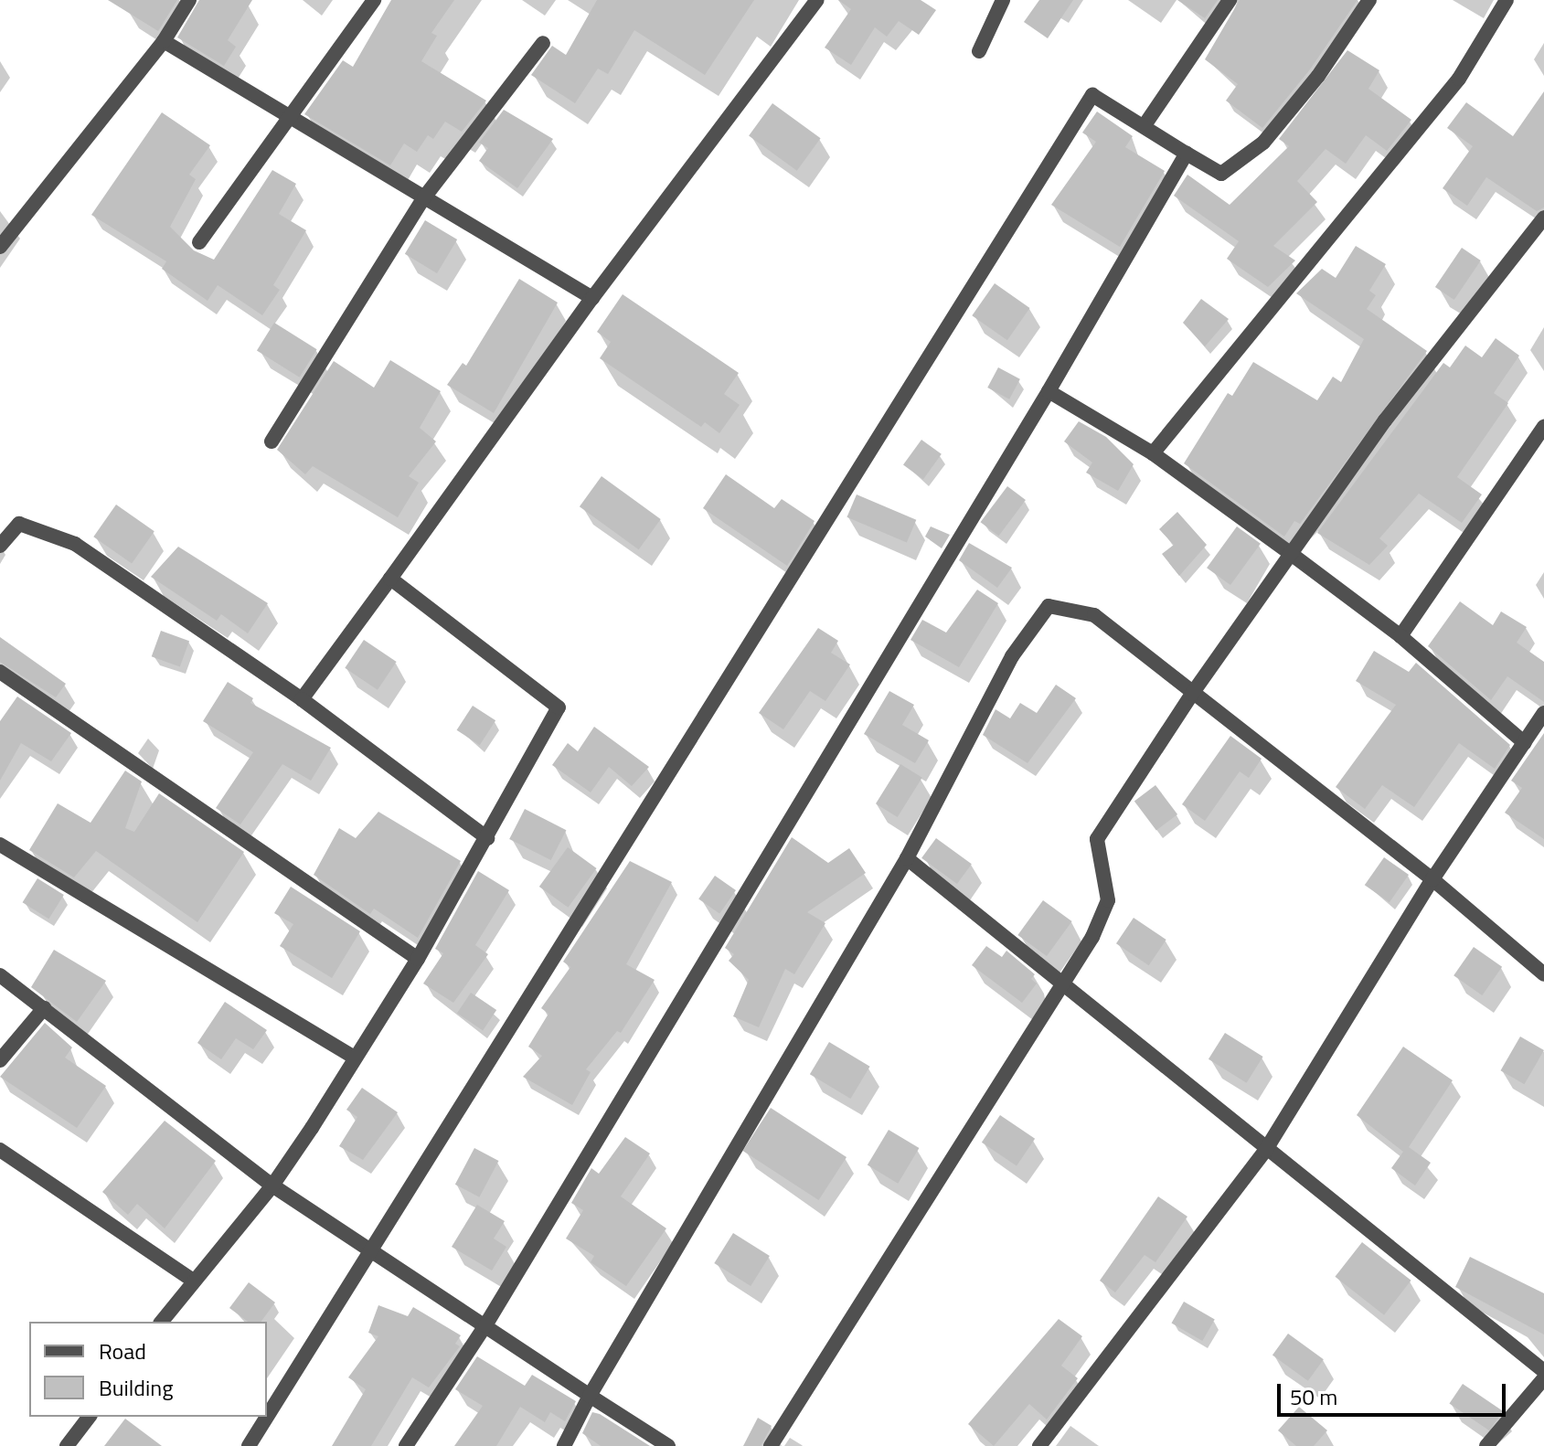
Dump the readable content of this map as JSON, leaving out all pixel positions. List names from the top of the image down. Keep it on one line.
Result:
{"legend":["Road","Building"],"scale_bar":"50 m"}
